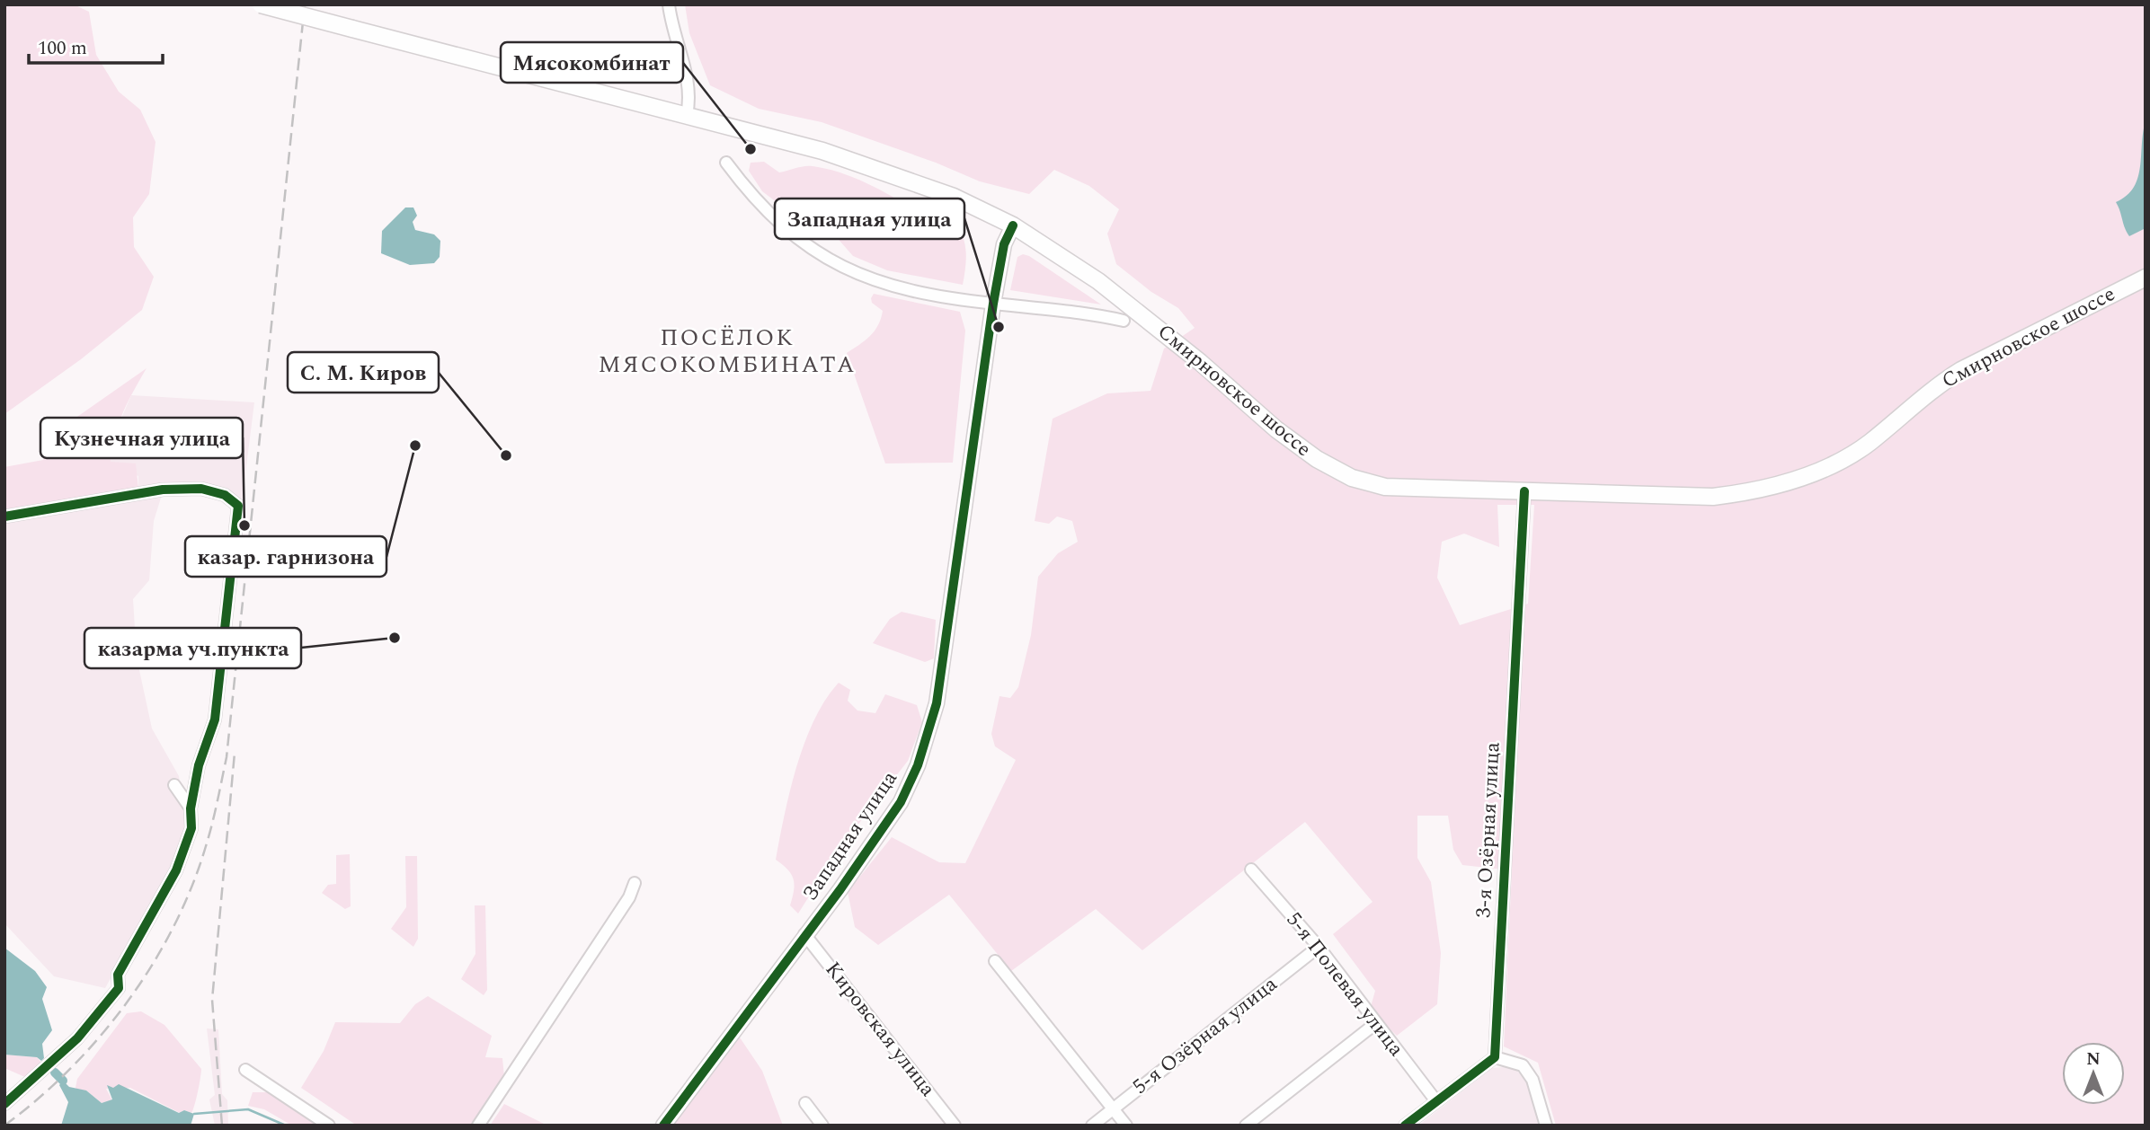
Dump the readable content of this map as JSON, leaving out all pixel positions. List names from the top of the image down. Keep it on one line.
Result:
{"streets":{"main road":["Смирновское шоссе"],"street":["3-я Озёрная улица","Западная улица","5-я Полевая улица","Кировская улица","5-я Озёрная улица"]},"crossings":[["Смирновское шоссе","3-я Озёрная улица"],["Смирновское шоссе","Западная улица"],["Западная улица","Кировская улица"],["5-я Полевая улица","5-я Озёрная улица"]],"districts":["ПОСЁЛОК МЯСОКОМБИНАТА"],"places":["Мясокомбинат","Западная улица","казар. гарнизона","С. М. Киров","Кузнечная улица","казарма уч.пункта"],"scale_bar":"100 m","north":"top"}
